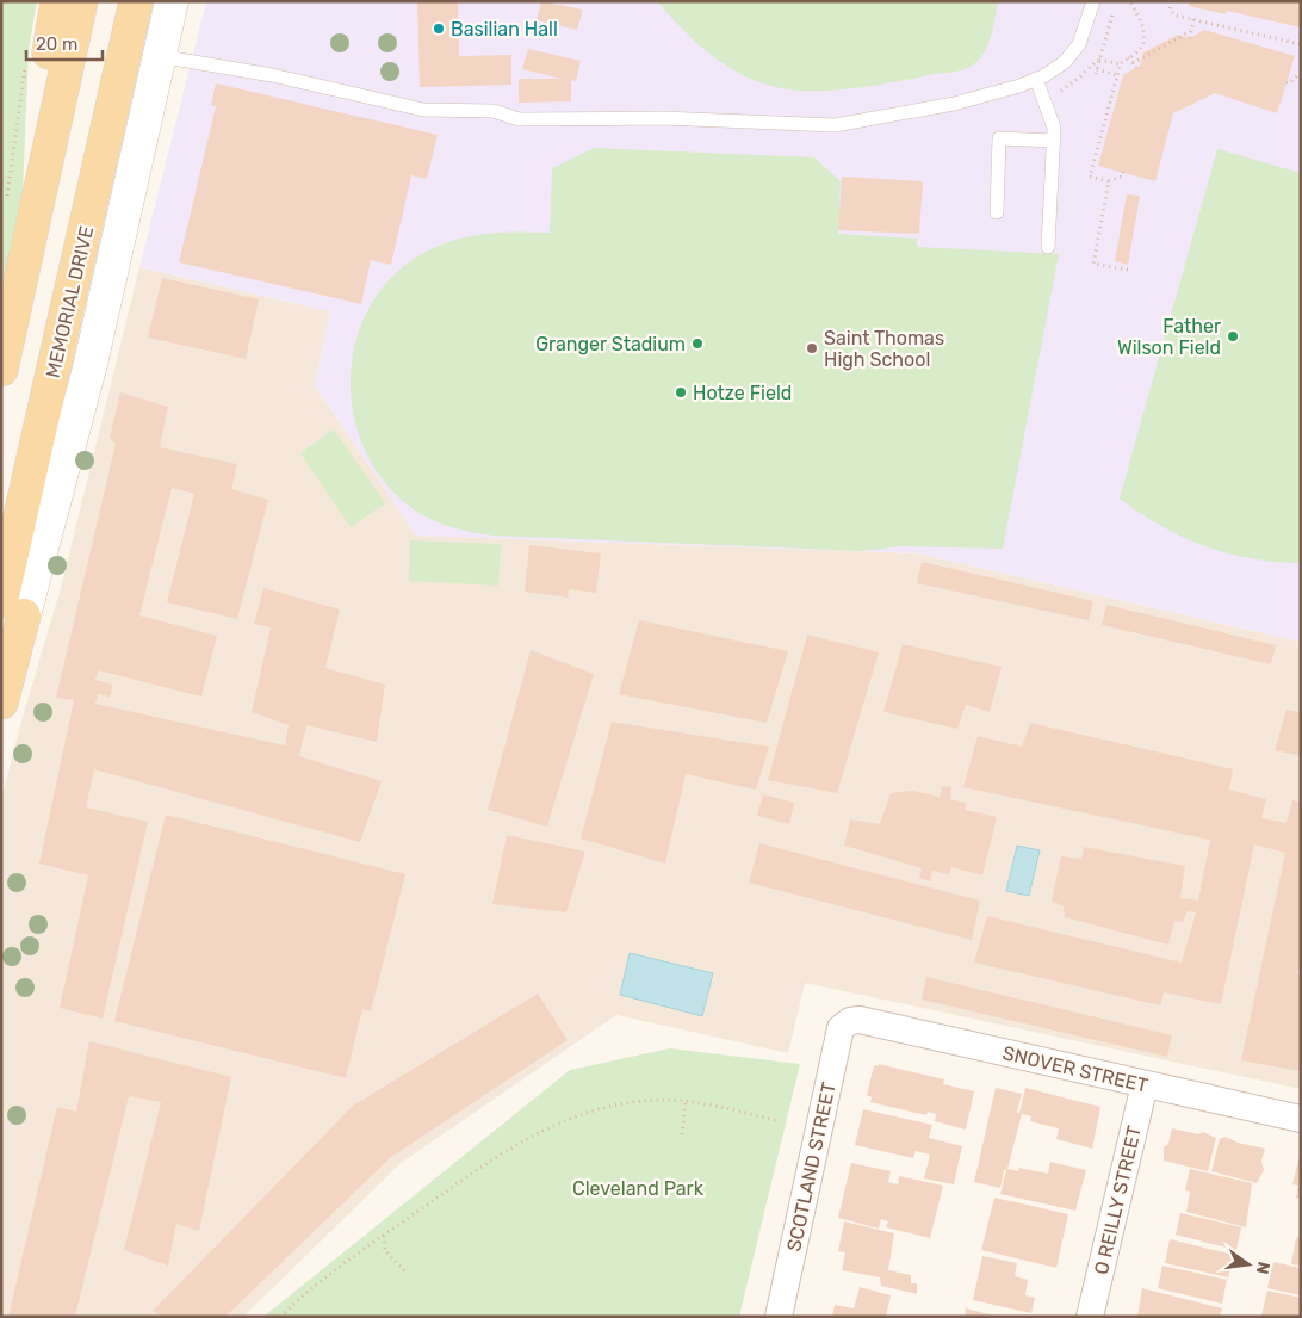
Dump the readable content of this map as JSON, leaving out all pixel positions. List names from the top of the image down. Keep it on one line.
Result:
{"streets":{"main road":["MEMORIAL DRIVE"],"street":["SNOVER STREET","SCOTLAND STREET","O REILLY STREET"]},"crossings":[["SNOVER STREET","SCOTLAND STREET"],["SNOVER STREET","O REILLY STREET"]],"parks":["Cleveland Park"],"places":["Basilian Hall","Father Wilson Field","Granger Stadium","Saint Thomas High School","Hotze Field"],"scale_bar":"20 m","north":"right"}
